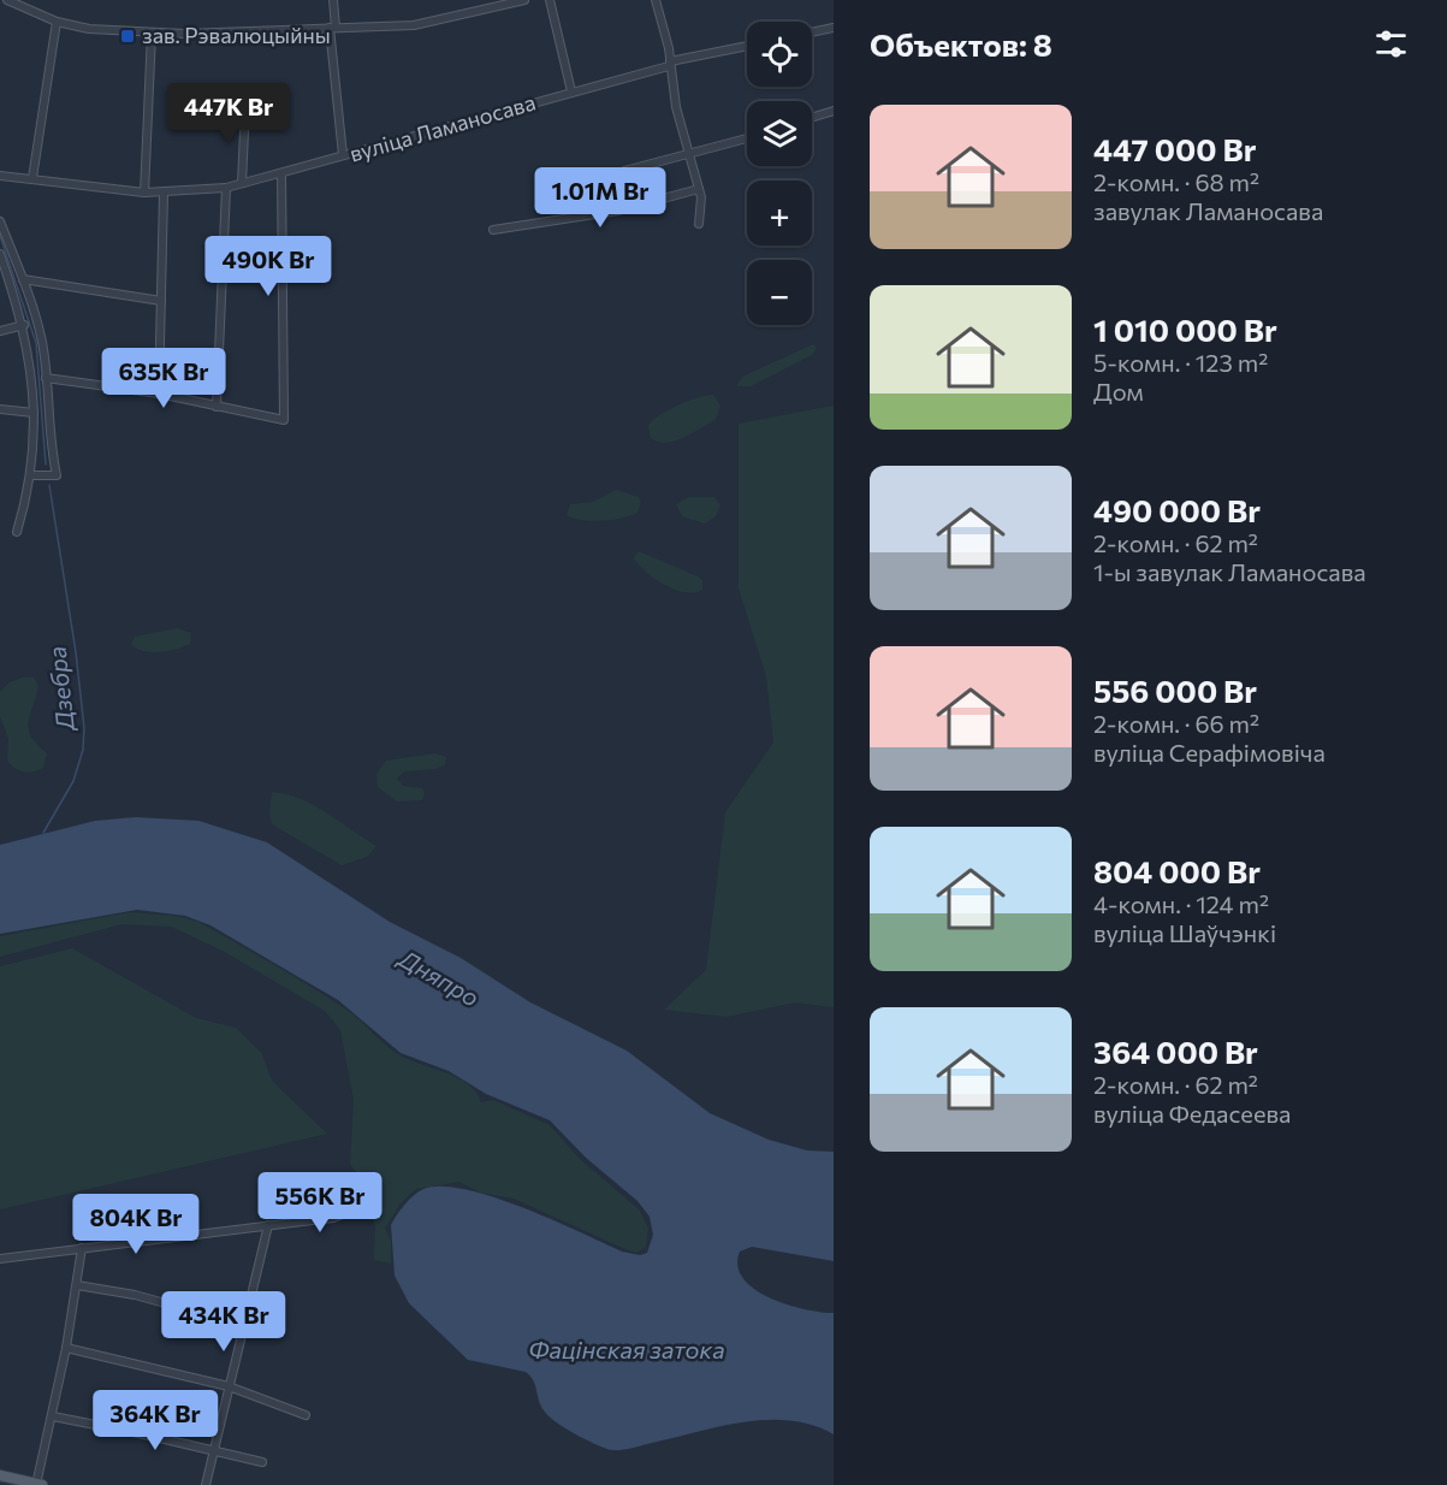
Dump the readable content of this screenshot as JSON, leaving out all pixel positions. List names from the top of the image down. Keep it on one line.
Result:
{"streets":{"street":["вуліца Ламаносава"]},"water":["Дзебра","Дняпро","Фацінская затока"],"places":{"transit":["зав. Рэвалюцыйны"]},"page":{"heading":"Объектов: 8","map_buttons":["+","−"],"price":["447K Br","1.01M Br","490K Br","635K Br","556K Br","804K Br","434K Br","364K Br"],"list":[{"name":"447 000 Br","note":"2-комн. · 68 m² · завулак Ламаносава"},{"name":"1 010 000 Br","note":"5-комн. · 123 m² · Дом"},{"name":"490 000 Br","note":"2-комн. · 62 m² · 1-ы завулак Ламаносава"},{"name":"556 000 Br","note":"2-комн. · 66 m² · вуліца Серафімовіча"},{"name":"804 000 Br","note":"4-комн. · 124 m² · вуліца Шаўчэнкі"},{"name":"364 000 Br","note":"2-комн. · 62 m² · вуліца Федасеева"}]}}
